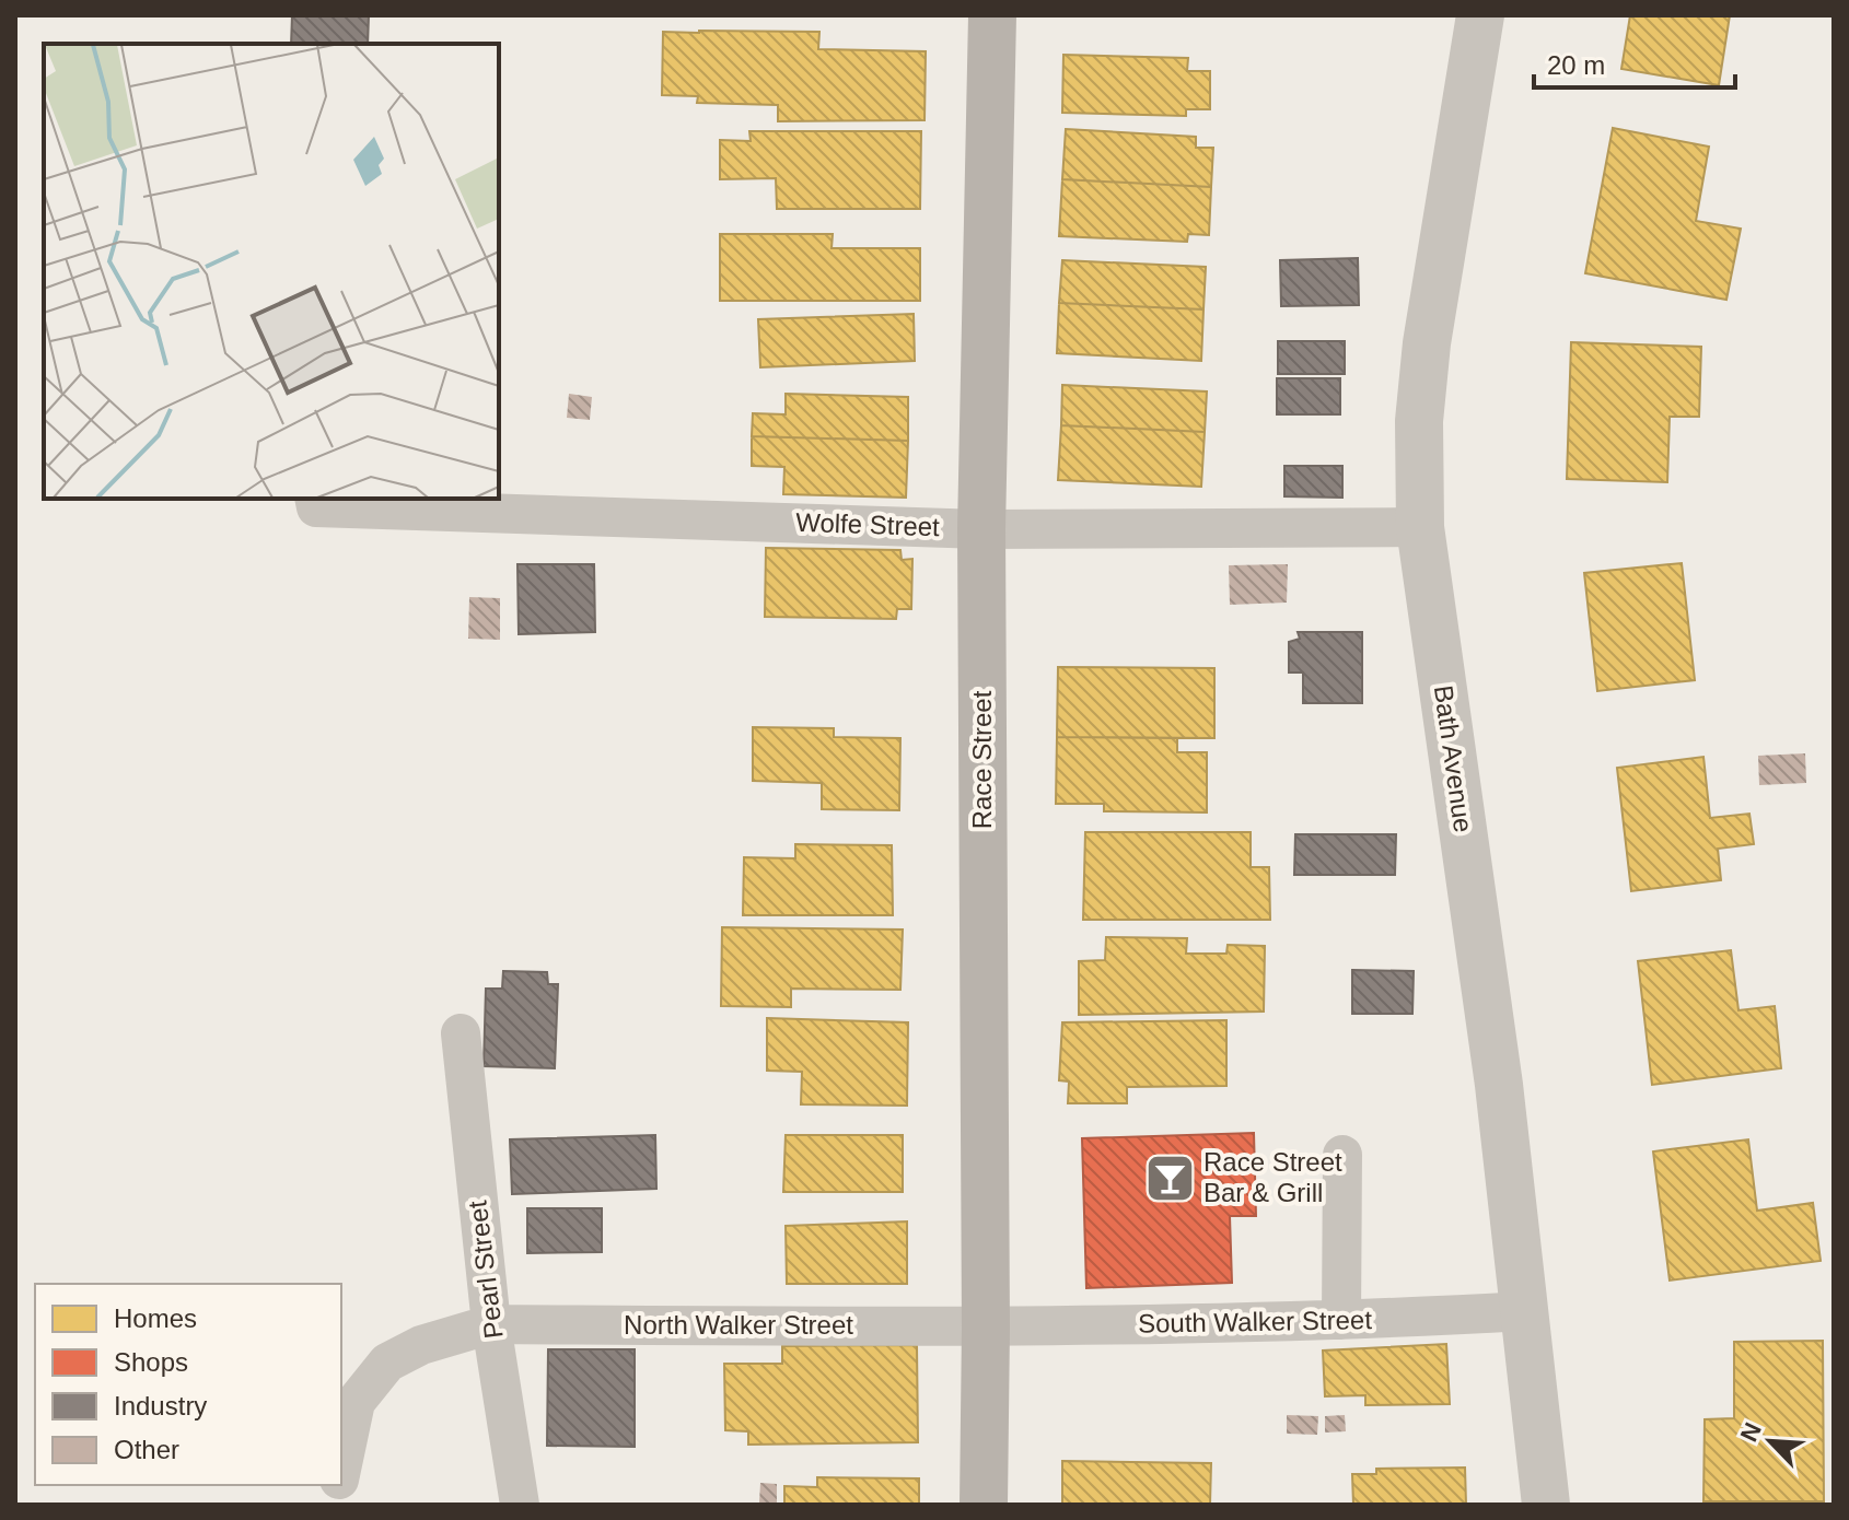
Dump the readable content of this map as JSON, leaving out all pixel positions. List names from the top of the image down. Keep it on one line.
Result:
{"streets":{"main road":["Race Street"],"street":["Bath Avenue"],"lane":["Wolfe Street","Pearl Street","South Walker Street","North Walker Street"]},"crossings":[["Wolfe Street","Bath Avenue"],["Wolfe Street","Race Street"],["Bath Avenue","South Walker Street"],["Race Street","South Walker Street"],["Race Street","North Walker Street"],["Pearl Street","North Walker Street"],["South Walker Street","North Walker Street"]],"places":{"bar":["Race Street Bar & Grill"]},"legend":["Homes","Shops","Industry","Other"],"scale_bar":"20 m","north":"top left"}
